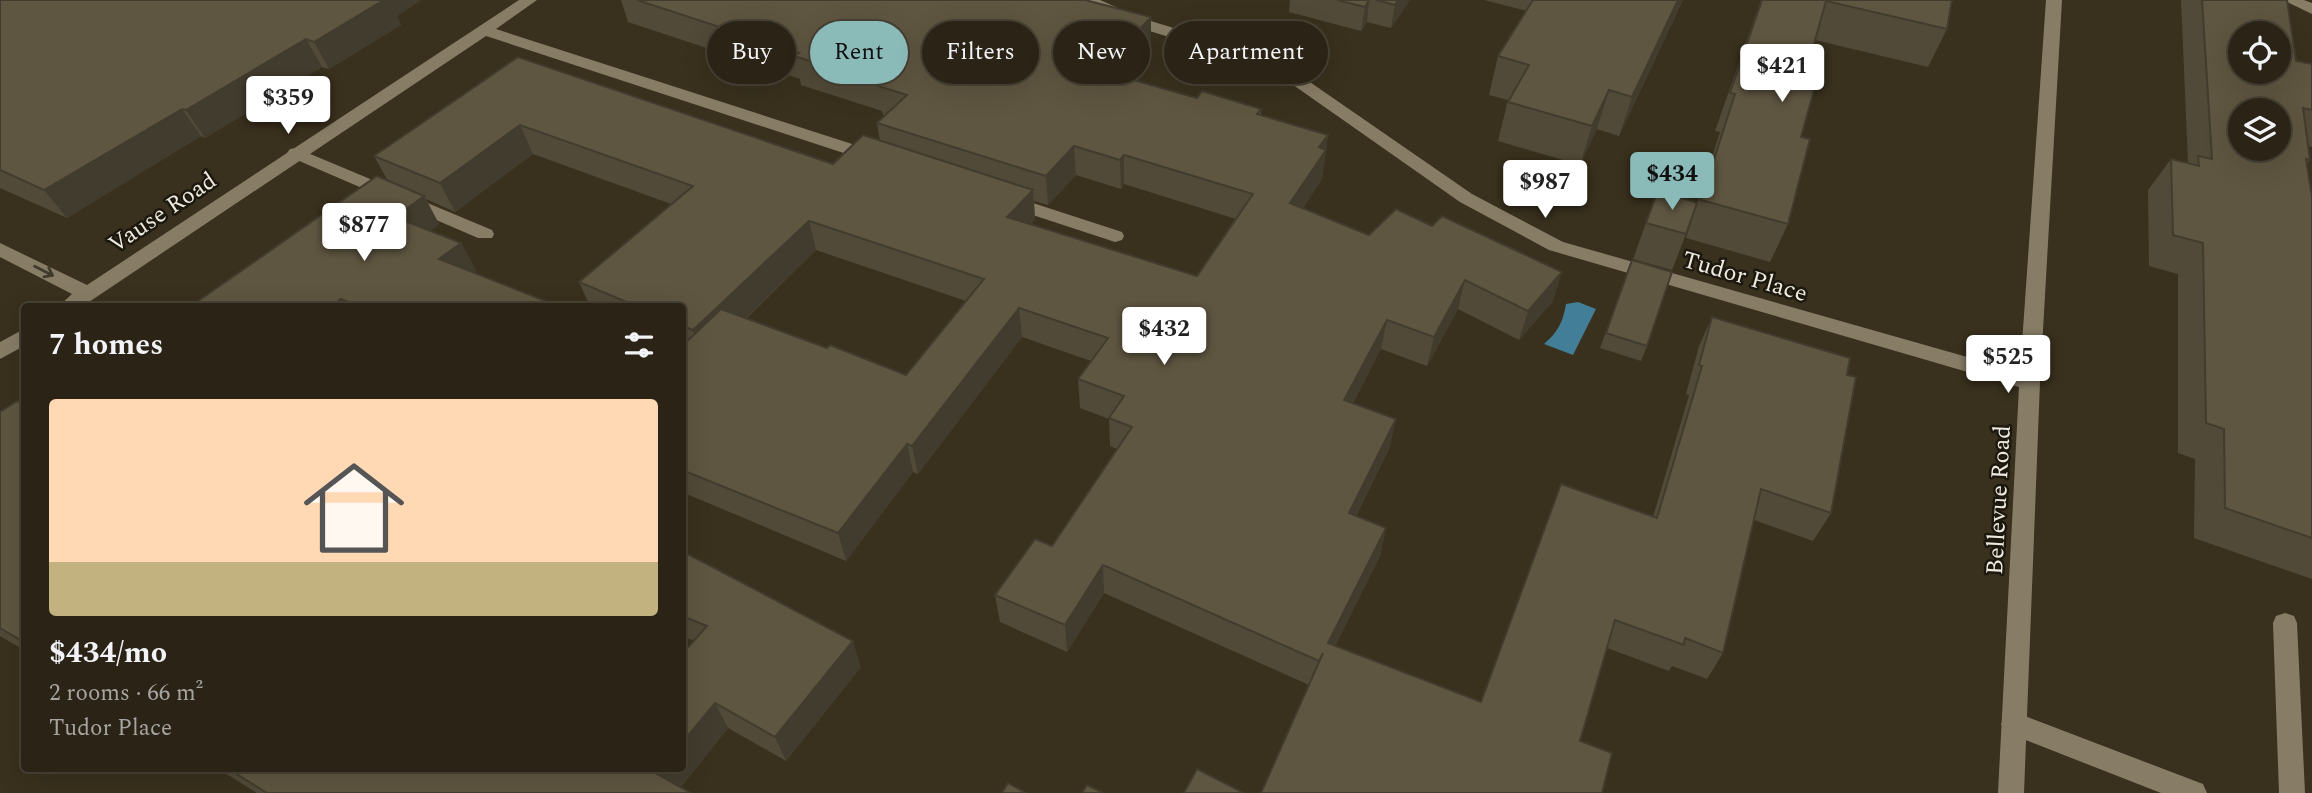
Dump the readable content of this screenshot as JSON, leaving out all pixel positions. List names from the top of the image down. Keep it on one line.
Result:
{"streets":{"street":["Vause Road","Tudor Place","Bellevue Road"]},"crossings":[["Tudor Place","Bellevue Road"]],"page":{"chip":["Buy","Rent","Filters","New","Apartment"],"price":["$421","$359","$434","$987","$877","$432","$525"],"heading":"7 homes","list":[{"name":"$434/mo","note":"2 rooms · 66 m² · Tudor Place"}]}}
